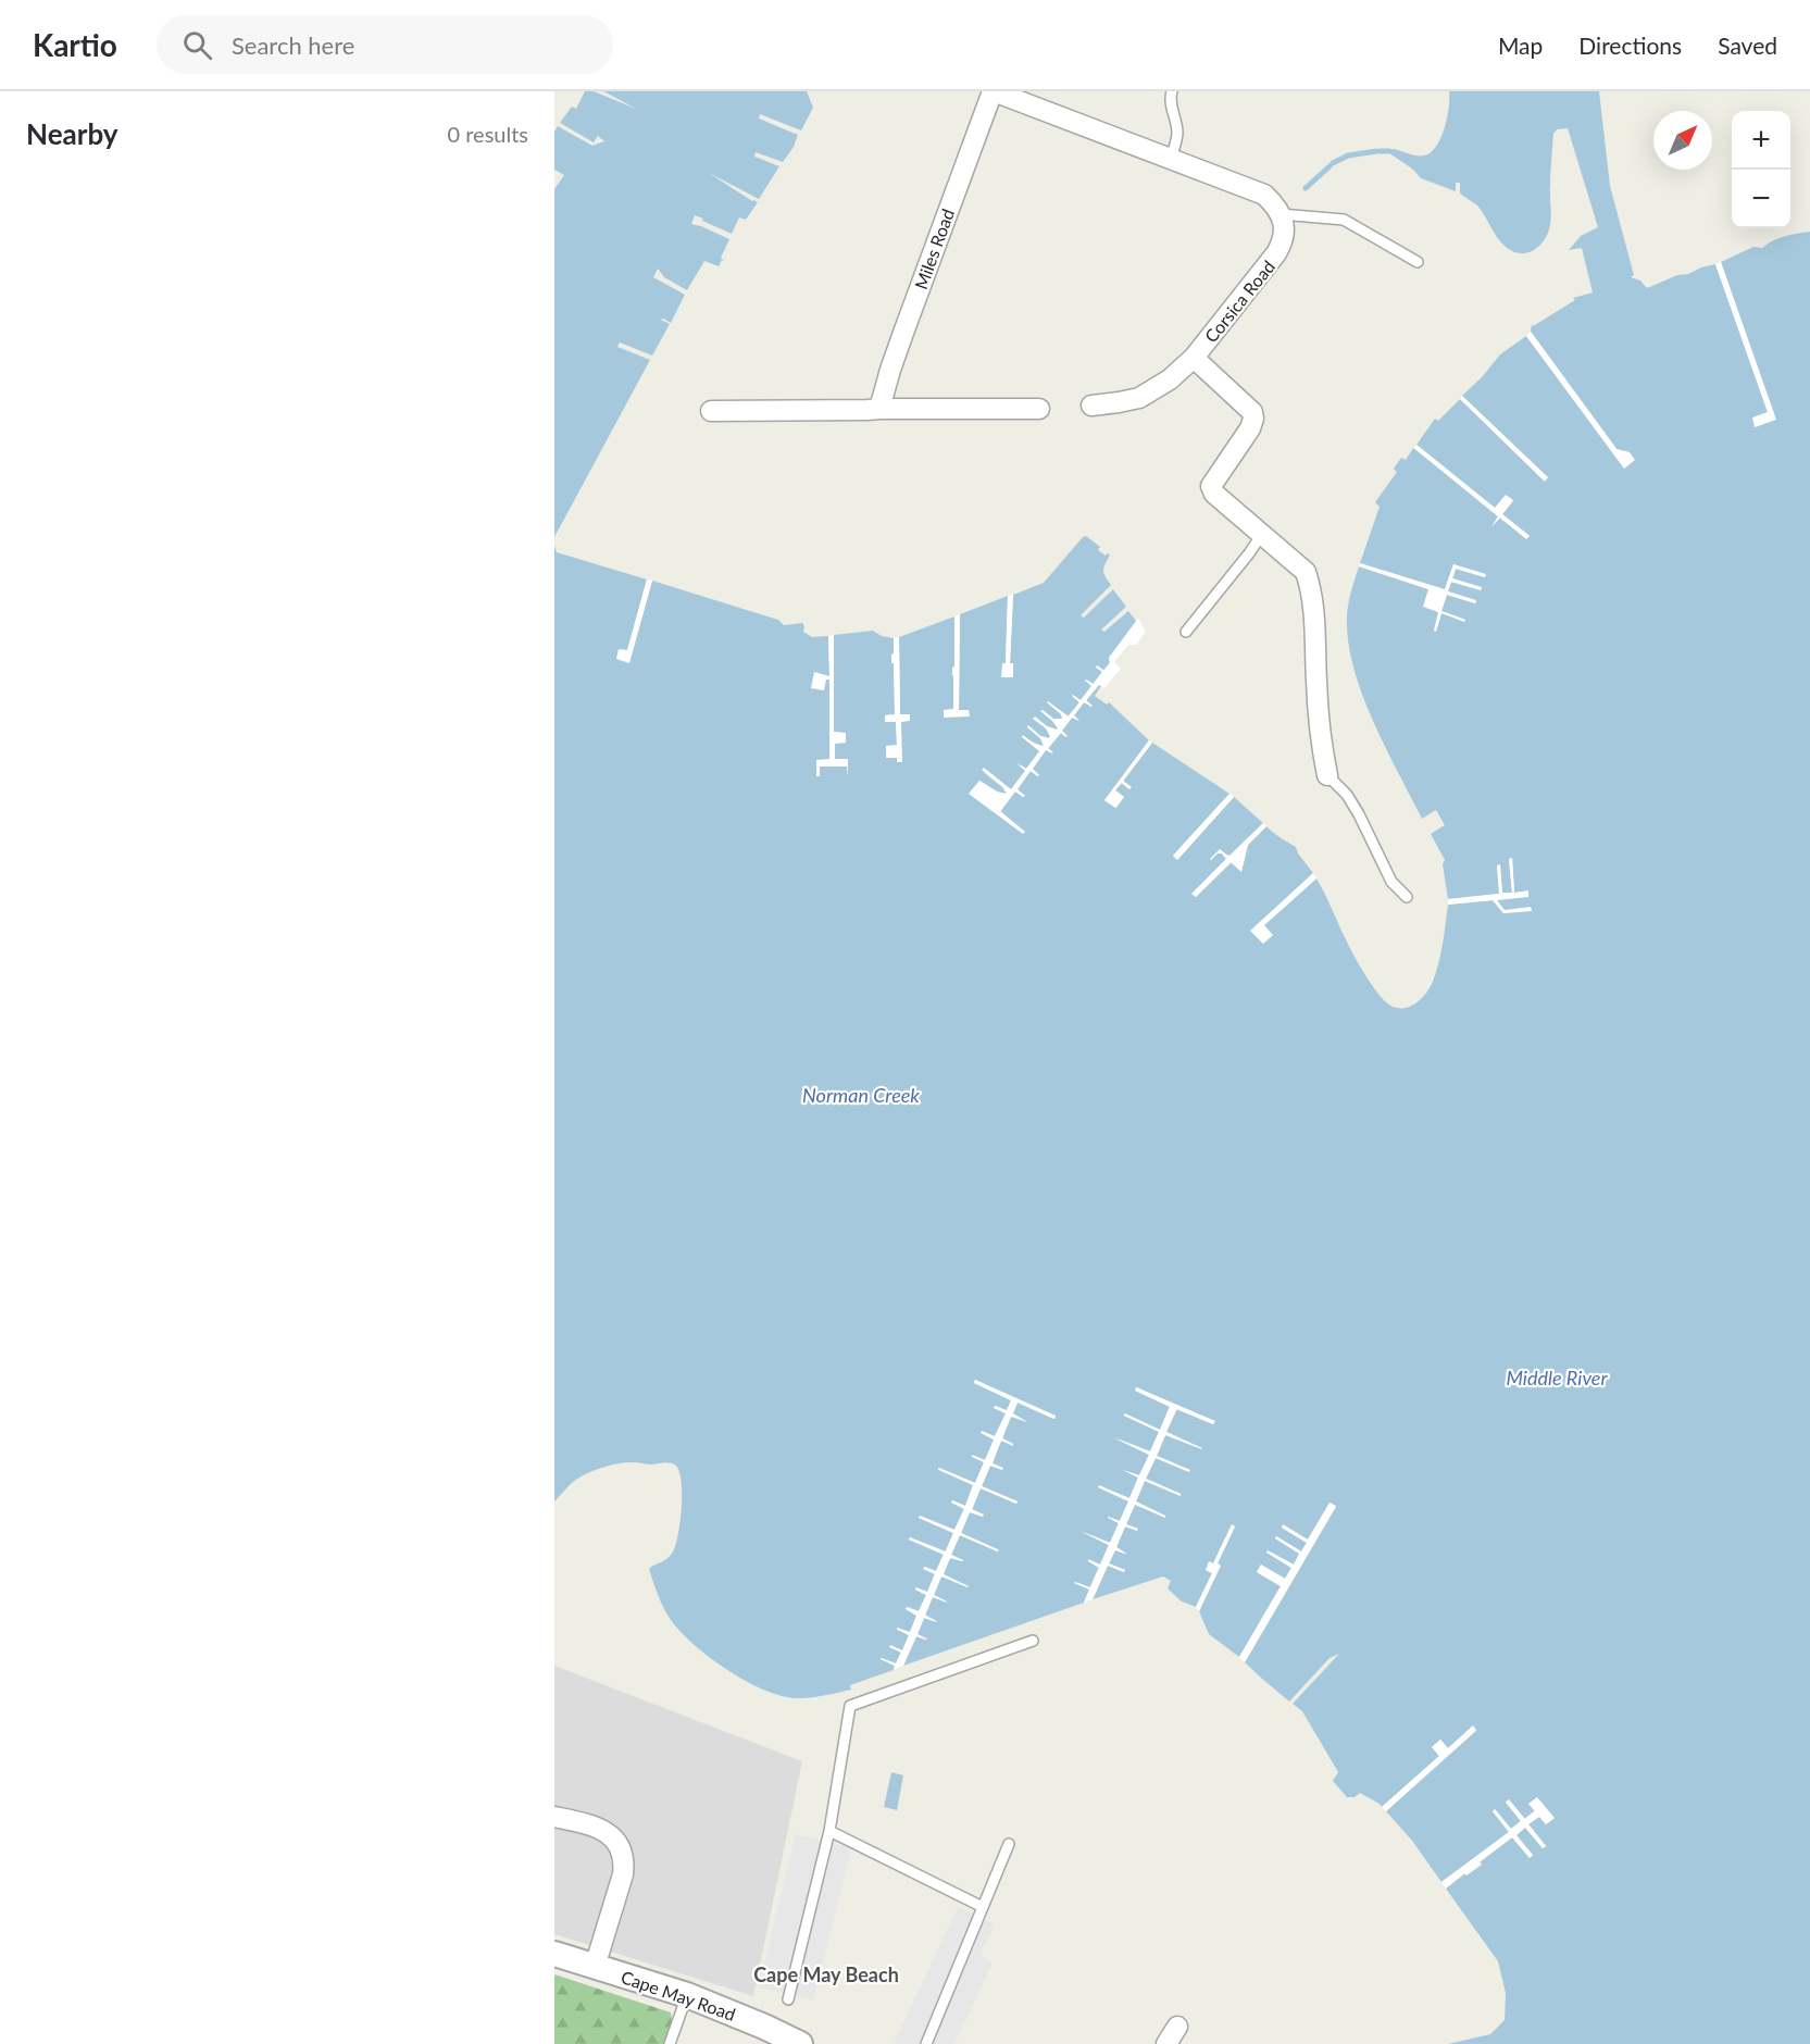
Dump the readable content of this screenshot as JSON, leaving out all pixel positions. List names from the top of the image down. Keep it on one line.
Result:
{"streets":{"street":["Miles Road","Corsica Road","Cape May Road"]},"districts":["Cape May Beach"],"water":["Norman Creek","Middle River"],"north":"top right","page":{"header":"Kartio","search":"Search here","nav":["Map","Directions","Saved"],"heading":["Nearby","0 results"],"map_buttons":["+","−"]}}
